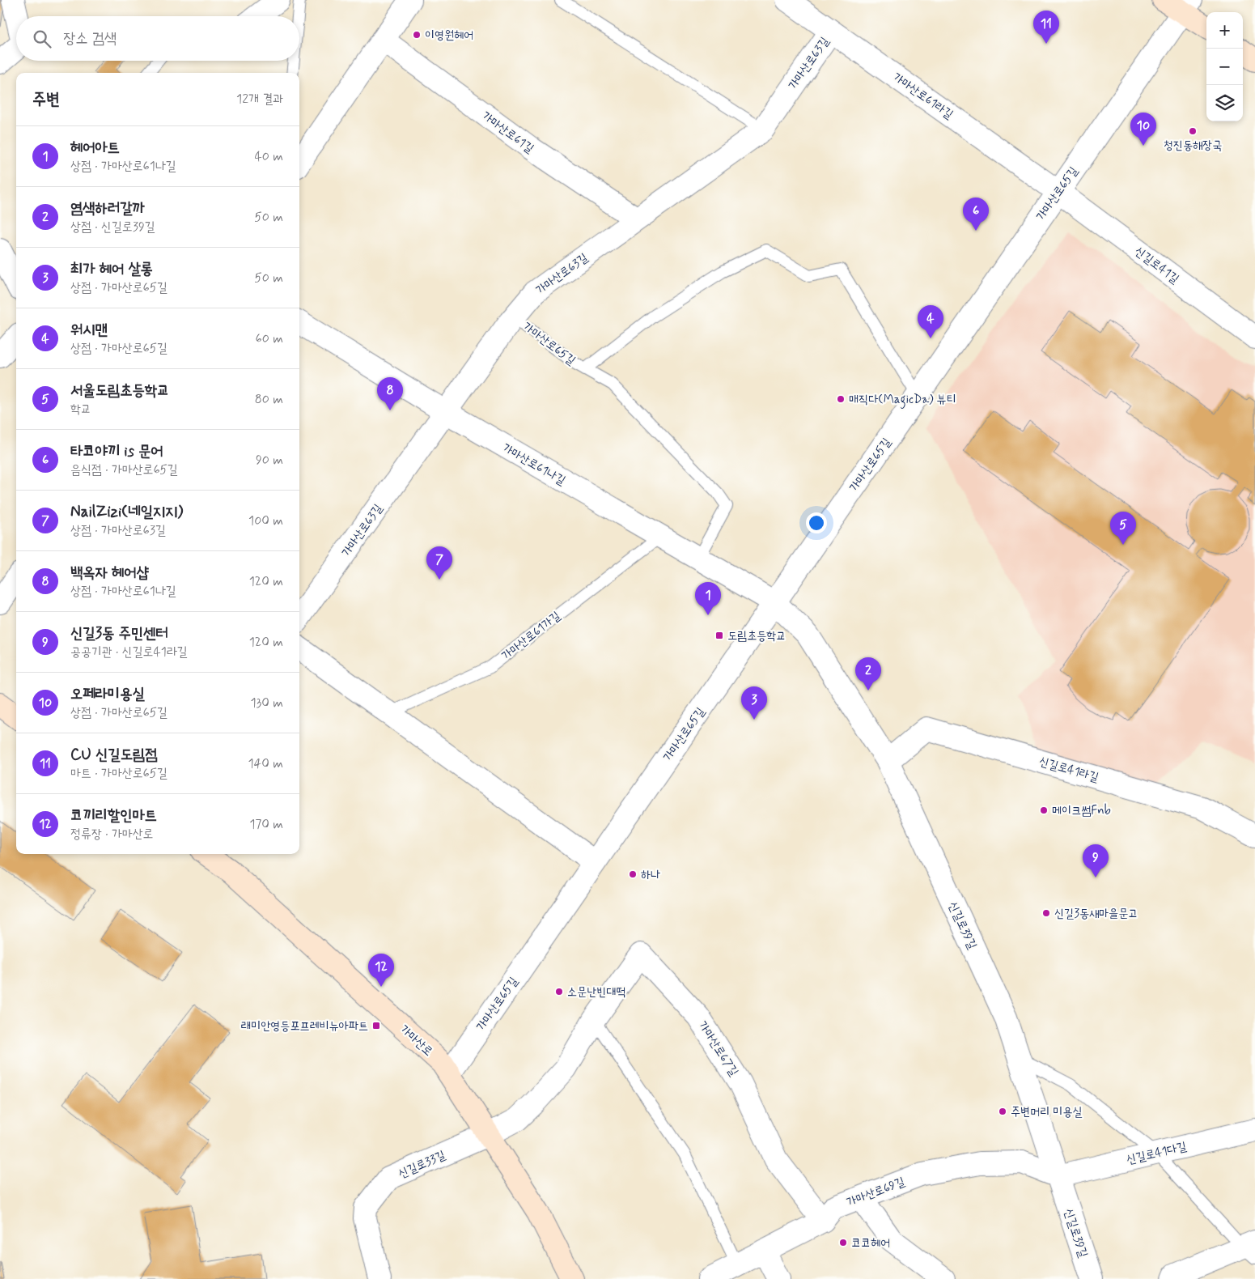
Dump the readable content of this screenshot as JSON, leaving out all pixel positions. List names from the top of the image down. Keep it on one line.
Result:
{"streets":{"main road":["가마산로"],"street":["가마산로63길","가마산로61라길","가마산로61길","가마산로65길","신길로41길","가마산로61나길","신길로41라길","신길로39길","가마산로67길","신길로41다길","신길로33길","가마산로69길"],"lane":["가마산로61가길"]},"crossings":[["가마산로63길","가마산로61라길"],["가마산로63길","가마산로61길"],["가마산로63길","가마산로65길"],["가마산로63길","가마산로61나길"],["가마산로61라길","가마산로65길"],["가마산로61라길","신길로41길"],["가마산로65길","신길로41길"],["가마산로65길","가마산로61나길"],["가마산로65길","신길로39길"],["가마산로65길","가마산로"],["가마산로61나길","가마산로61가길"],["가마산로61나길","신길로39길"],["신길로41라길","신길로39길"],["신길로39길","신길로41다길"],["신길로39길","가마산로69길"],["가마산로","가마산로67길"],["가마산로","신길로33길"],["가마산로67길","신길로33길"],["가마산로67길","가마산로69길"],["신길로41다길","가마산로69길"]],"places":{"other":["이영원헤어","청진동해장국","매직다(MagicDa) 뷰티","메이크썸Fnb","하나","신길3동새마을문고","소문난빈대떡","주변머리 미용실","코코헤어"],"transit":["도림초등학교","래미안영등포프레비뉴아파트"]},"page":{"pins":["11","10","6","4","8","5","7","1","2","3","9","12"],"map_buttons":["+","−"],"search":"장소 검색","heading":["주변","12개 결과"],"list":[{"mark":"1","name":"헤어아트","note":"상점 · 가마산로61나길","value":"40 m"},{"mark":"2","name":"염색하러갈까","note":"상점 · 신길로39길","value":"50 m"},{"mark":"3","name":"최가 헤어 살롱","note":"상점 · 가마산로65길","value":"50 m"},{"mark":"4","name":"워시맨","note":"상점 · 가마산로65길","value":"60 m"},{"mark":"5","name":"서울도림초등학교","note":"학교","value":"80 m"},{"mark":"6","name":"타코야끼 is 문어","note":"음식점 · 가마산로65길","value":"90 m"},{"mark":"7","name":"NailZizi(네일지지)","note":"상점 · 가마산로63길","value":"100 m"},{"mark":"8","name":"백옥자 헤어샵","note":"상점 · 가마산로61나길","value":"120 m"},{"mark":"9","name":"신길3동 주민센터","note":"공공기관 · 신길로41라길","value":"120 m"},{"mark":"10","name":"오페라미용실","note":"상점 · 가마산로65길","value":"130 m"},{"mark":"11","name":"CU 신길도림점","note":"마트 · 가마산로65길","value":"140 m"},{"mark":"12","name":"코끼리할인마트","note":"정류장 · 가마산로","value":"170 m"}]}}
